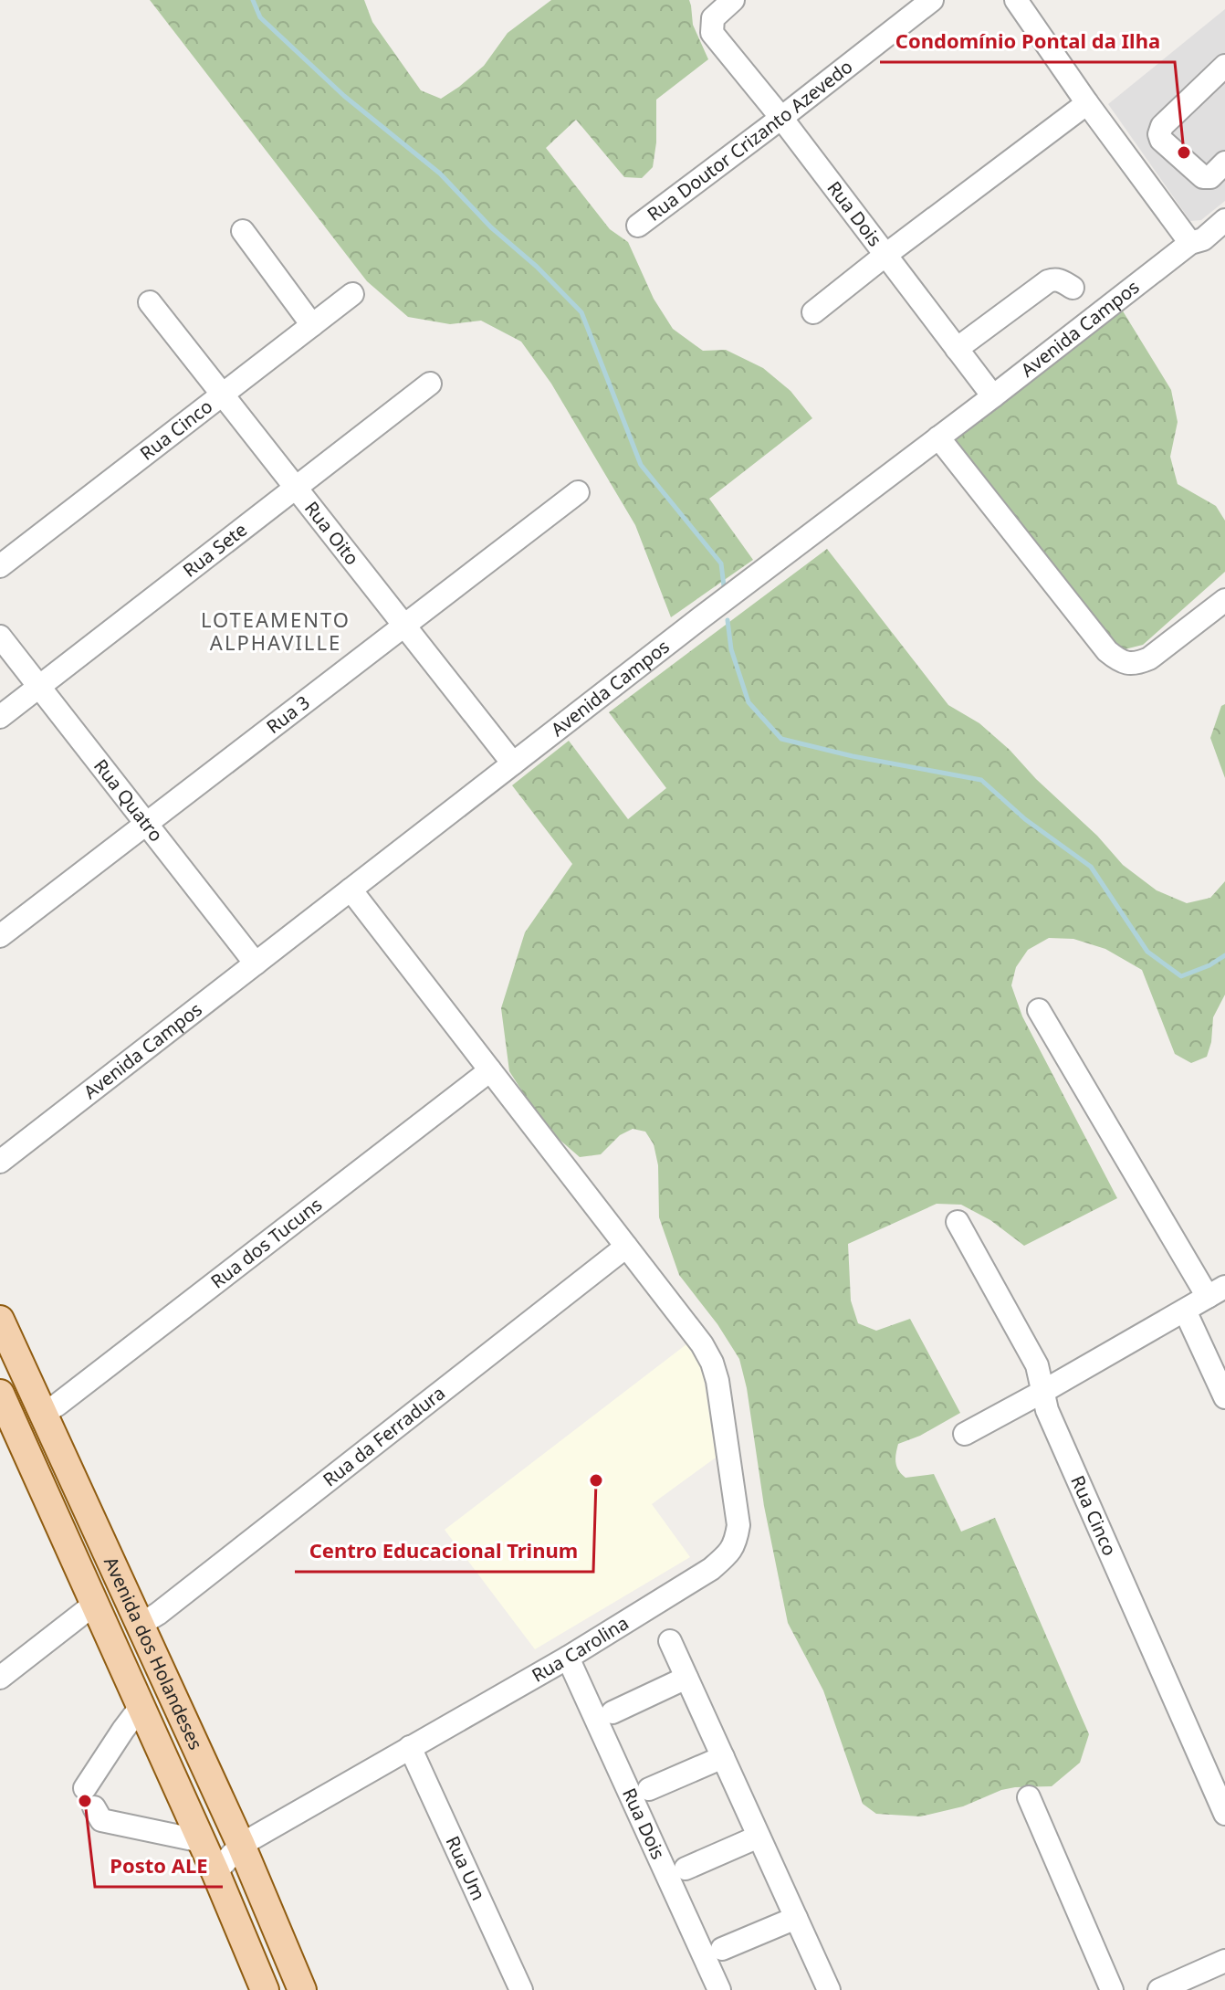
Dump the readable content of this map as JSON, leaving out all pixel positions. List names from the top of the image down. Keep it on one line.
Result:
{"streets":{"main road":["Avenida dos Holandeses"],"street":["Rua Doutor Crizanto Azevedo","Rua Dois","Avenida Campos","Rua Cinco","Rua Oito","Rua Sete","Rua 3","Rua Quatro","Rua dos Tucuns","Rua da Ferradura","Rua Carolina","Rua Um"]},"crossings":[["Rua Doutor Crizanto Azevedo","Rua Dois"],["Rua Dois","Avenida Campos"],["Rua Dois","Rua Carolina"],["Avenida Campos","Rua Oito"],["Avenida Campos","Rua Quatro"],["Avenida Campos","Rua Carolina"],["Rua Cinco","Rua Oito"],["Rua Oito","Rua Sete"],["Rua Oito","Rua 3"],["Rua Sete","Rua Quatro"],["Rua 3","Rua Quatro"],["Rua dos Tucuns","Rua Carolina"],["Rua dos Tucuns","Avenida dos Holandeses"],["Rua da Ferradura","Rua Carolina"],["Rua da Ferradura","Avenida dos Holandeses"],["Rua Carolina","Avenida dos Holandeses"],["Rua Carolina","Rua Um"]],"districts":["LOTEAMENTO ALPHAVILLE"],"places":["Condomínio Pontal da Ilha","Centro Educacional Trinum","Posto ALE"]}
